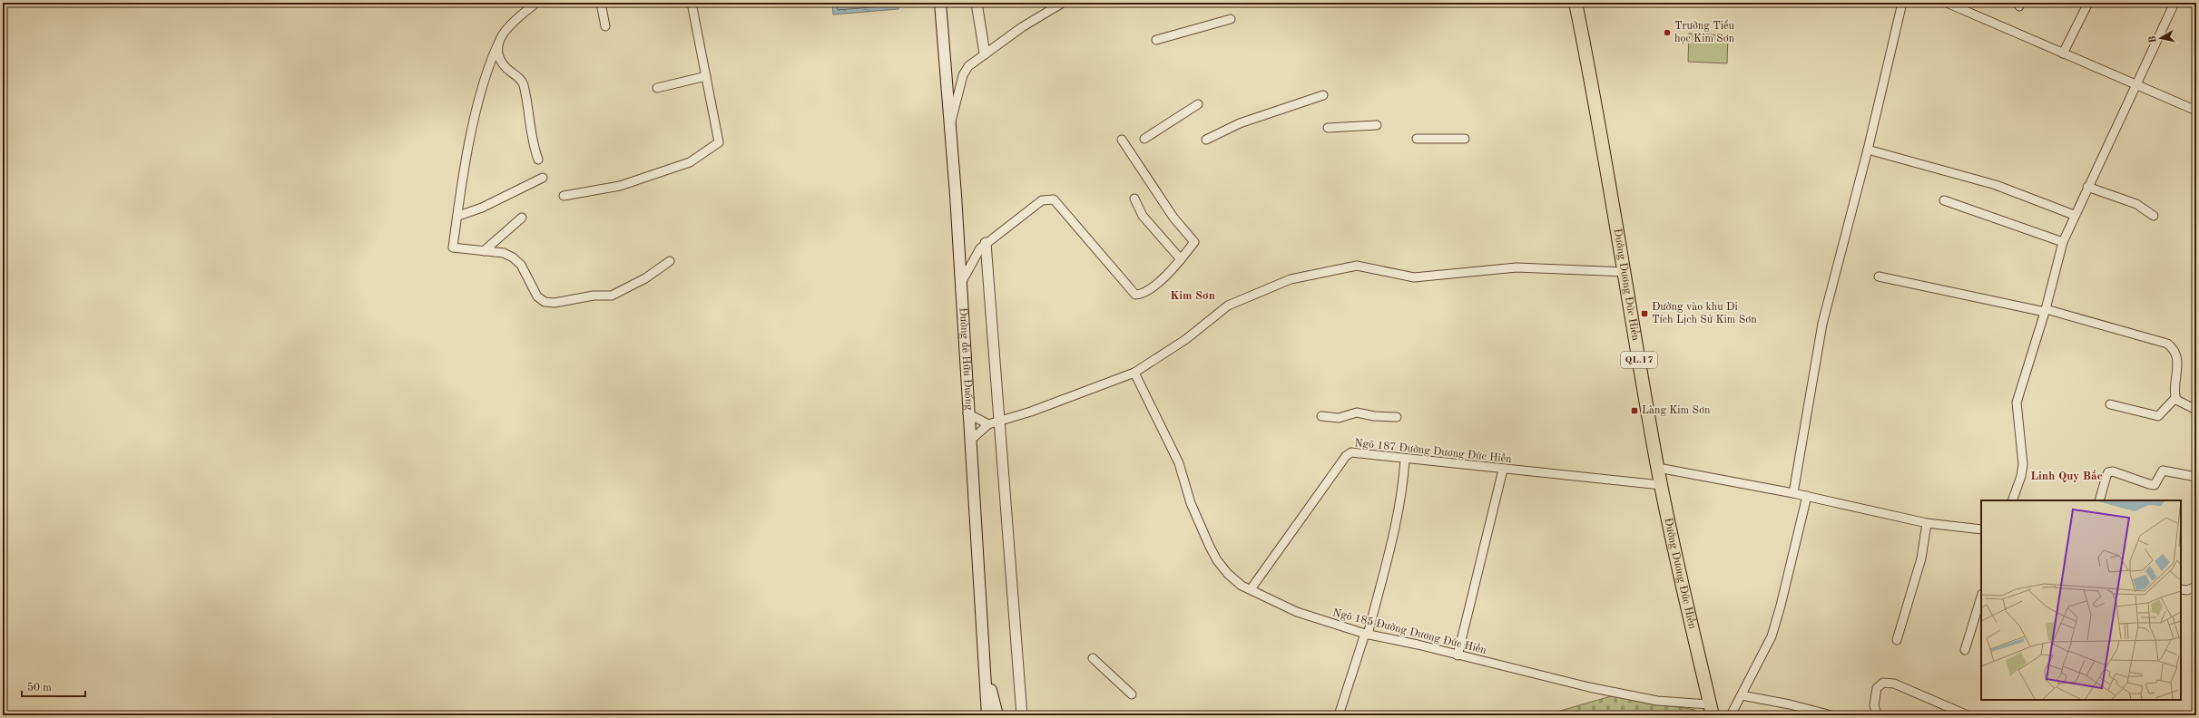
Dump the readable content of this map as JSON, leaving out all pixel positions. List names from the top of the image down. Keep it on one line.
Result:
{"streets":{"highway":["Đường Dương Đức Hiền","QL.17"],"main road":["Đường đê Hữu Đuống"],"street":["Ngõ 187 Đường Dương Đức Hiền","Ngõ 185 Đường Dương Đức Hiền"]},"crossings":[["Đường Dương Đức Hiền","Ngõ 187 Đường Dương Đức Hiền"],["Đường Dương Đức Hiền","Ngõ 185 Đường Dương Đức Hiền"],["Ngõ 187 Đường Dương Đức Hiền","Ngõ 185 Đường Dương Đức Hiền"]],"districts":["Kim Sơn","Linh Quy Bắc"],"places":{"other":["Trường Tiểu học Kim Sơn"],"transit":["Đường vào khu Di Tích Lịch Sử Kim Sơn","Làng Kim Sơn"]},"scale_bar":"50 m","north":"left"}
